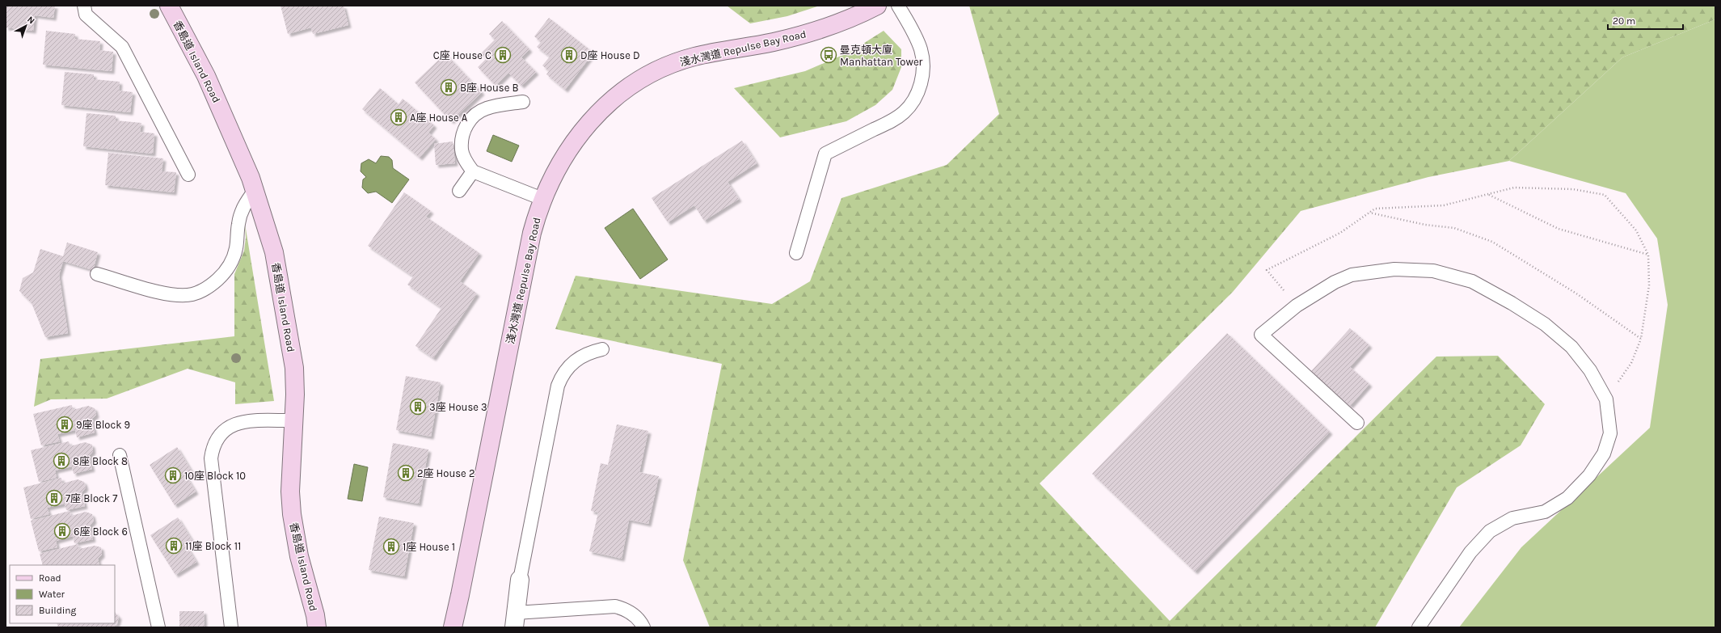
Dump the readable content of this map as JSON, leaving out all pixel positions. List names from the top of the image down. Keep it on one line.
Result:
{"streets":{"main road":["淺水灣道 Repulse Bay Road","香島道 Island Road"]},"places":{"building":["C座 House C","D座 House D","B座 House B","A座 House A","3座 House 3","9座 Block 9","8座 Block 8","2座 House 2","10座 Block 10","7座 Block 7","6座 Block 6","11座 Block 11","1座 House 1"],"bus stop":["曼克頓大廈 Manhattan Tower"]},"legend":["Road","Water","Building"],"scale_bar":"20 m","north":"top right"}
